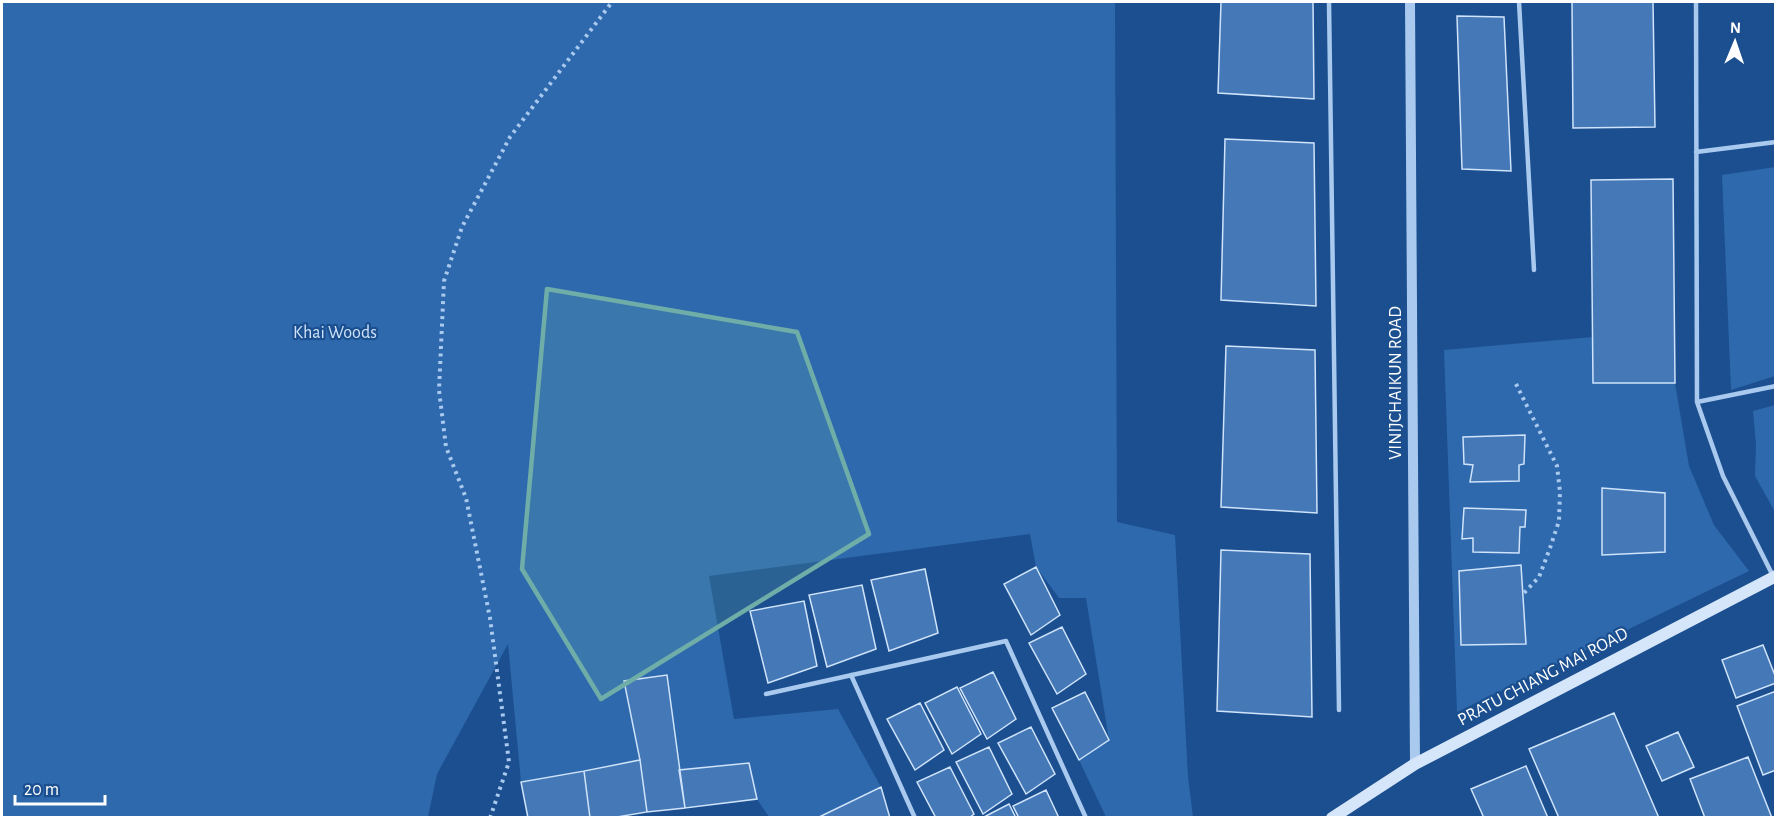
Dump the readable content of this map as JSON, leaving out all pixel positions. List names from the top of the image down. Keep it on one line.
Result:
{"streets":{"main road":["PRATU CHIANG MAI ROAD"],"street":["VINIJCHAIKUN ROAD"]},"crossings":[["VINIJCHAIKUN ROAD","PRATU CHIANG MAI ROAD"]],"parks":["Khai Woods"],"scale_bar":"20 m","north":"top"}
